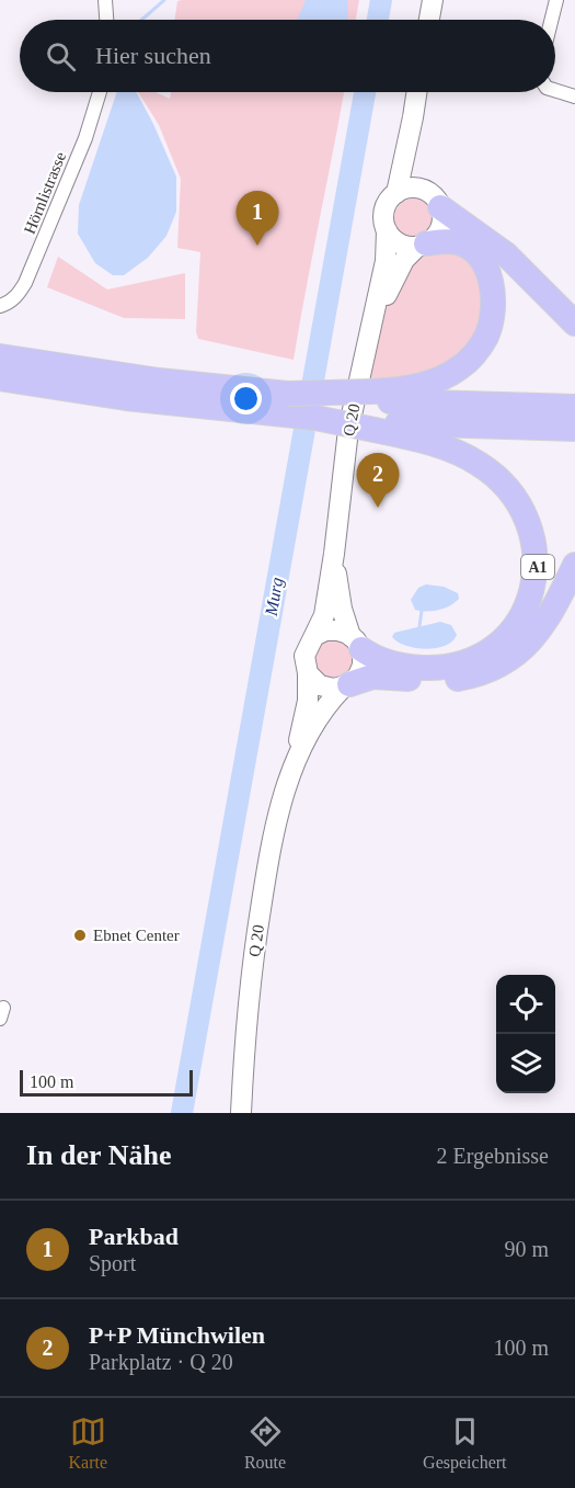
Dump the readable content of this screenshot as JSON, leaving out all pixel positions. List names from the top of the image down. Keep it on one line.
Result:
{"streets":{"highway":["A1"],"main road":["Q 20"],"street":["Hörnlistrasse"]},"crossings":[["Q 20","A1"]],"water":["Murg"],"places":["Ebnet Center"],"scale_bar":"100 m","page":{"search":"Hier suchen","pins":["1","2"],"scale":"100 m","heading":["In der Nähe","2 Ergebnisse"],"list":[{"mark":"1","name":"Parkbad","note":"Sport","value":"90 m"},{"mark":"2","name":"P+P Münchwilen","note":"Parkplatz · Q 20","value":"100 m"}],"nav":["Karte","Route","Gespeichert"]}}
